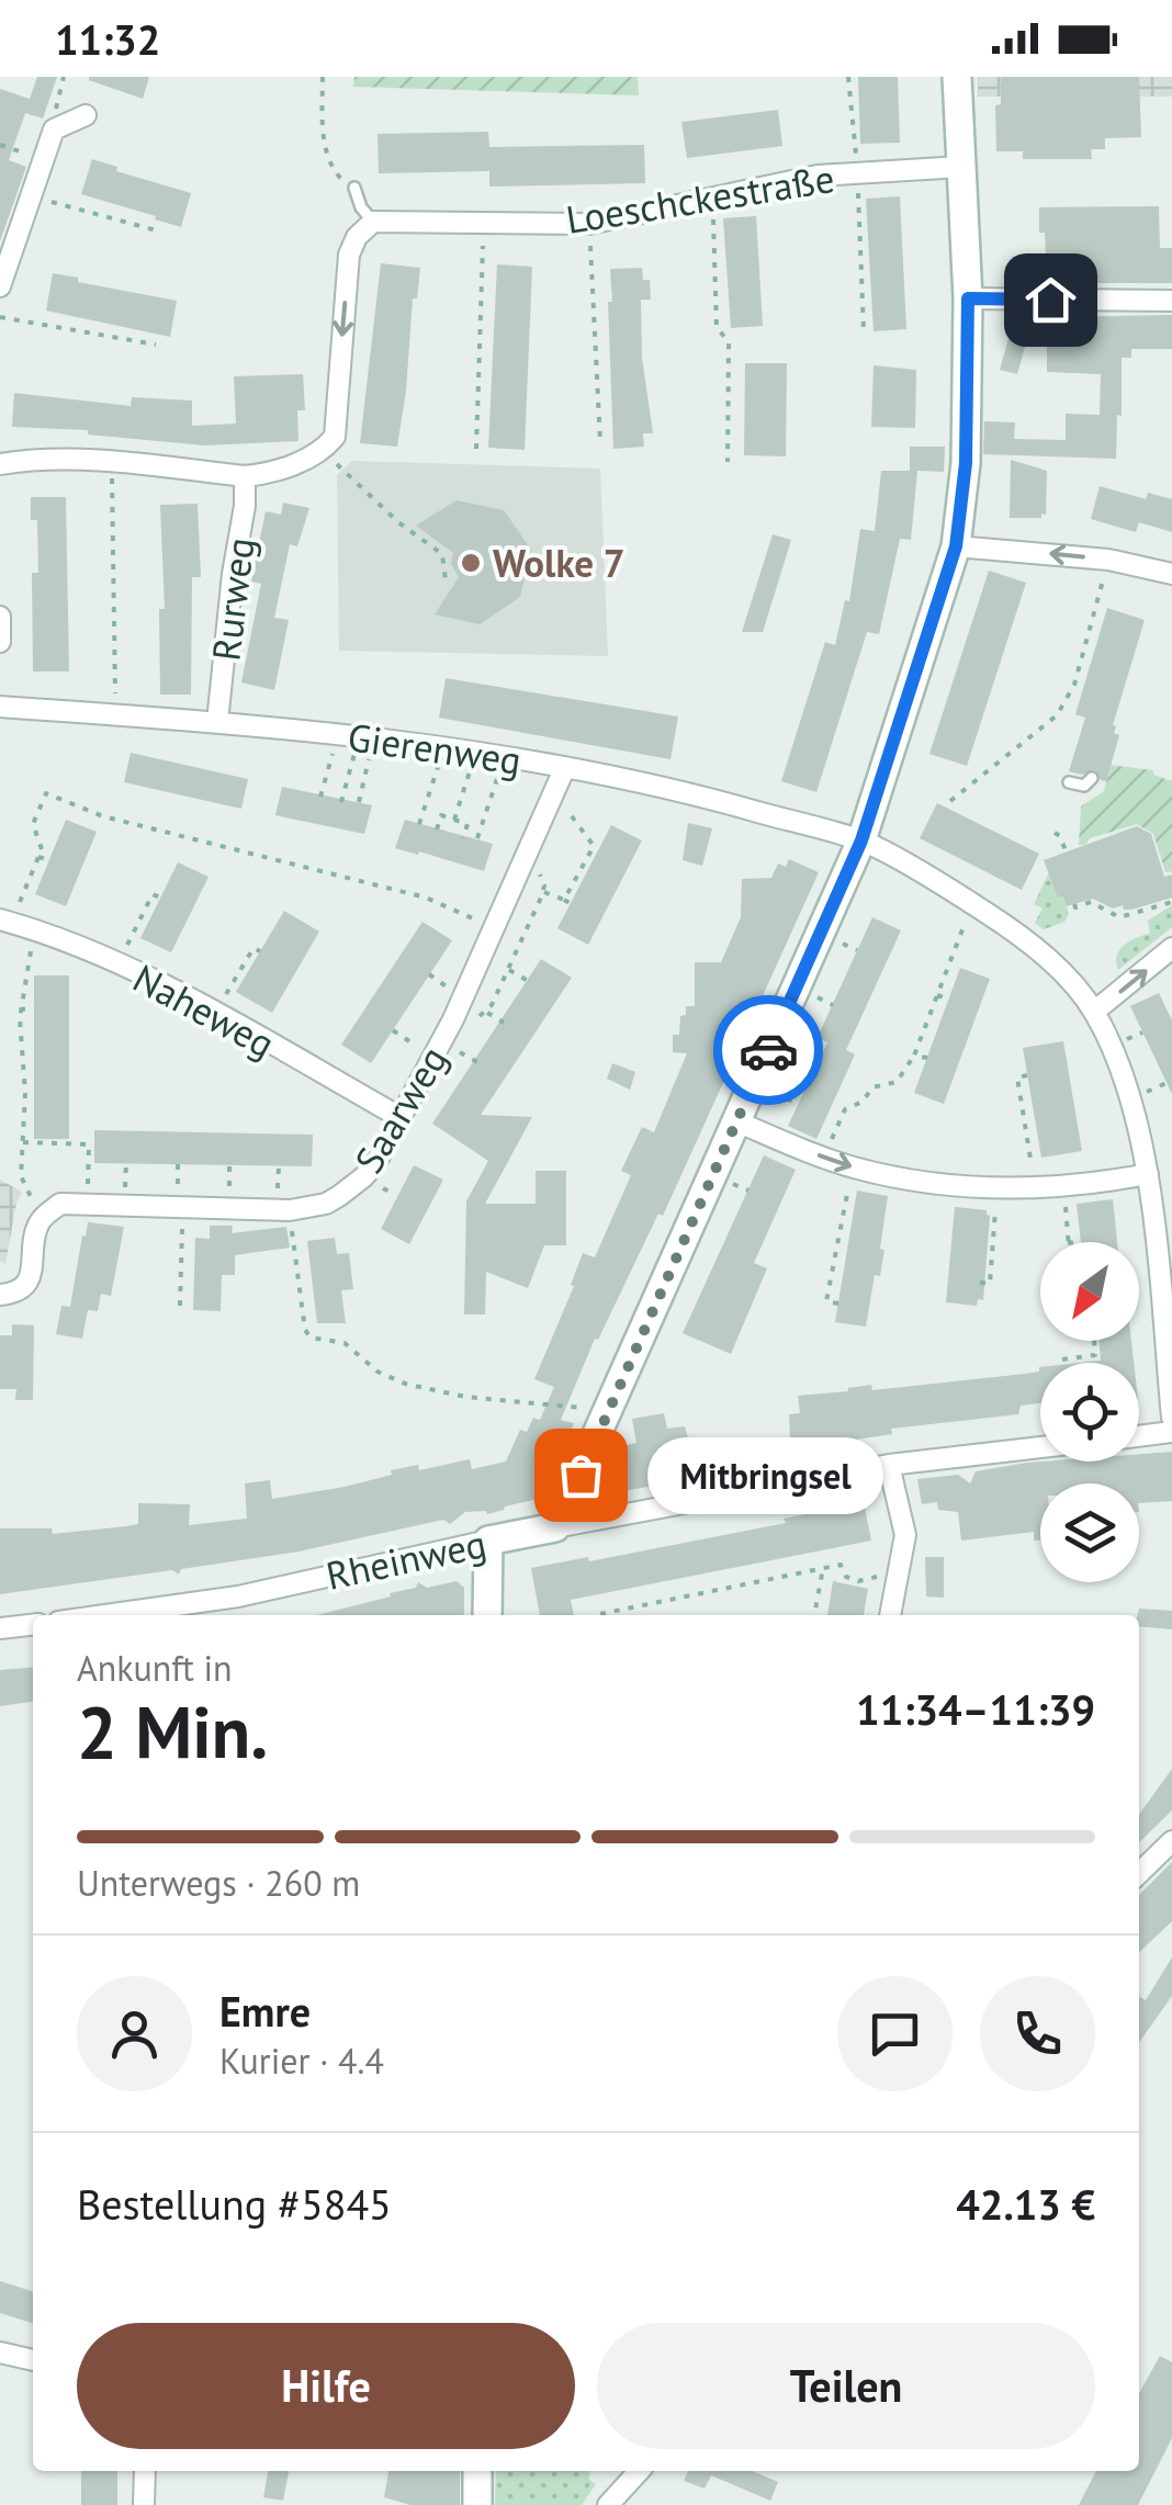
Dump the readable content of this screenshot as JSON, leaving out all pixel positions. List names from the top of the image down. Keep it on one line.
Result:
{"streets":{"street":["Loeschckestraße","Rurweg","Gierenweg","Naheweg","Saarweg","Rheinweg"]},"crossings":[["Rurweg","Gierenweg"],["Gierenweg","Saarweg"],["Naheweg","Saarweg"]],"places":["Wolke 7","Mitbringsel"],"north":"bottom left","page":{"status":"11:32","bubble":"Mitbringsel","heading":["2 Min.","Ankunft in","11:34–11:39"],"panel":["Emre","Kurier · 4.4","Bestellung #5845","42.13 €"],"bar":"Unterwegs · 260 m","buttons":["Hilfe","Teilen"]}}
